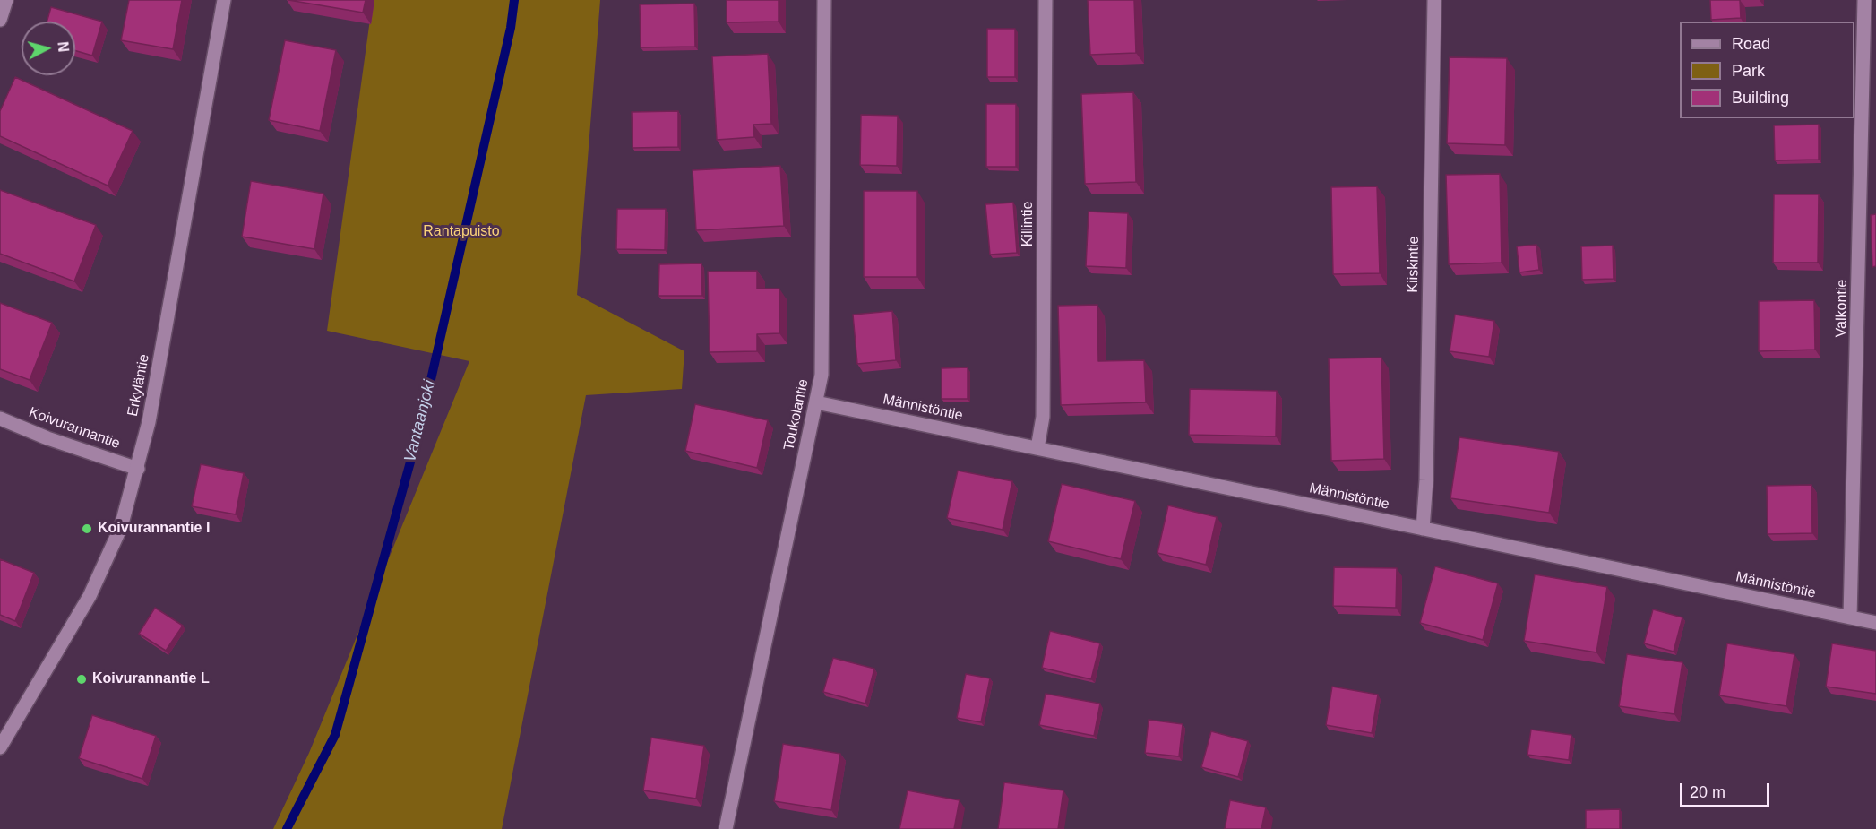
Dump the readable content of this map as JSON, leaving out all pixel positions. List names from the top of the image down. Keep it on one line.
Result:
{"streets":{"street":["Killintie","Kiiskintie","Valkontie","Erkyläntie","Männistöntie","Toukolantie","Koivurannantie"]},"crossings":[["Killintie","Männistöntie"],["Kiiskintie","Männistöntie"],["Valkontie","Männistöntie"],["Erkyläntie","Koivurannantie"],["Männistöntie","Toukolantie"]],"water":["Vantaanjoki"],"parks":["Rantapuisto"],"places":["Koivurannantie I","Koivurannantie L"],"legend":["Road","Park","Building"],"scale_bar":"20 m","north":"right"}
